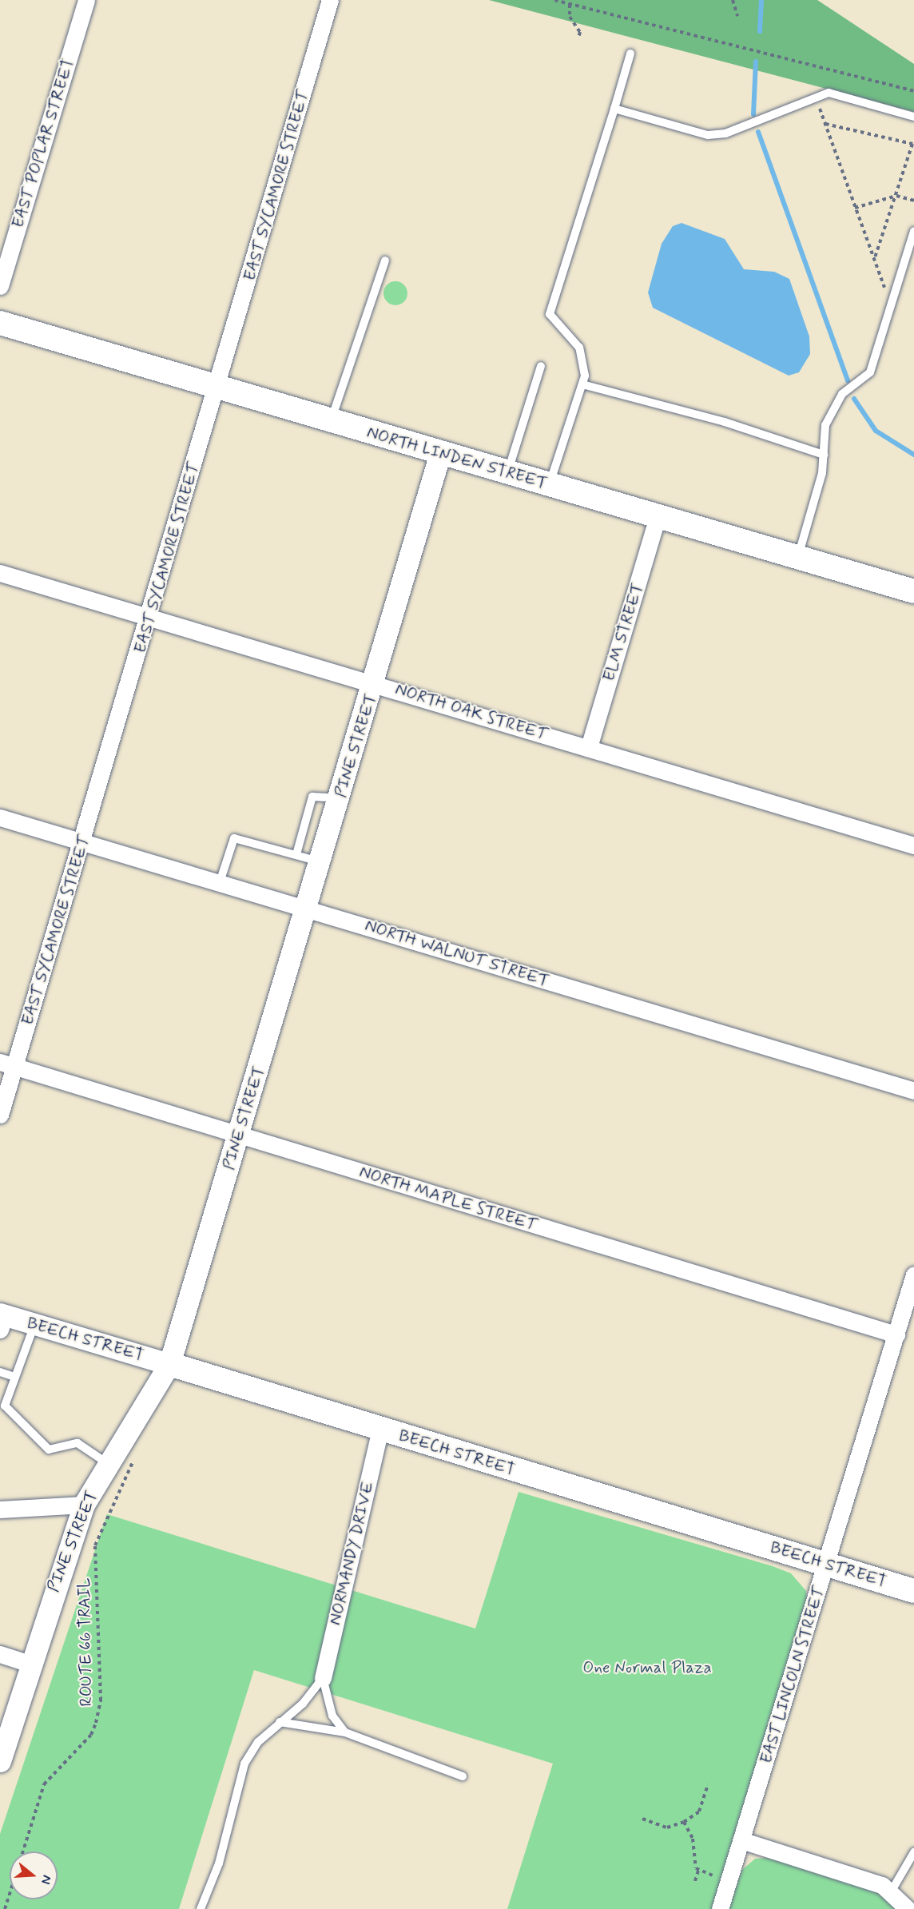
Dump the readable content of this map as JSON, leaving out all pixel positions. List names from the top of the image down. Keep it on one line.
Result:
{"streets":{"main road":["NORTH LINDEN STREET","BEECH STREET"],"street":["EAST POPLAR STREET","EAST SYCAMORE STREET","ELM STREET","NORTH OAK STREET","PINE STREET","NORTH WALNUT STREET","NORTH MAPLE STREET","NORMANDY DRIVE","EAST LINCOLN STREET"],"path":["ROUTE 66 TRAIL"]},"crossings":[["EAST SYCAMORE STREET","NORTH LINDEN STREET"],["EAST SYCAMORE STREET","NORTH OAK STREET"],["EAST SYCAMORE STREET","NORTH WALNUT STREET"],["EAST SYCAMORE STREET","NORTH MAPLE STREET"],["NORTH LINDEN STREET","ELM STREET"],["NORTH LINDEN STREET","PINE STREET"],["ELM STREET","NORTH OAK STREET"],["NORTH OAK STREET","PINE STREET"],["PINE STREET","NORTH WALNUT STREET"],["PINE STREET","NORTH MAPLE STREET"],["PINE STREET","BEECH STREET"],["NORTH MAPLE STREET","EAST LINCOLN STREET"],["BEECH STREET","NORMANDY DRIVE"],["BEECH STREET","EAST LINCOLN STREET"]],"parks":["One Normal Plaza"],"north":"right"}
